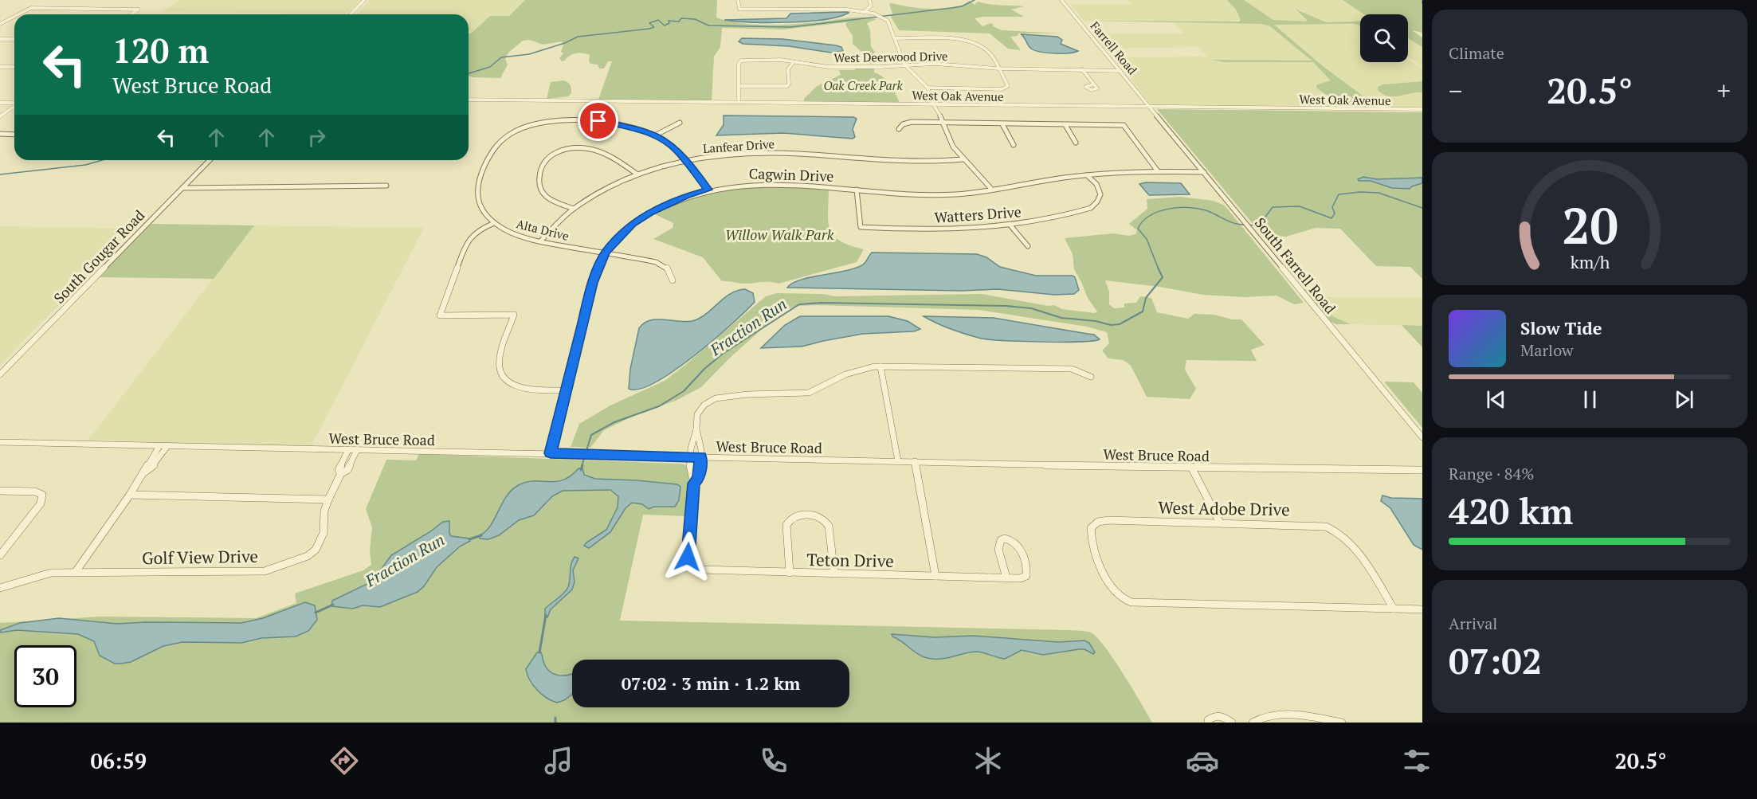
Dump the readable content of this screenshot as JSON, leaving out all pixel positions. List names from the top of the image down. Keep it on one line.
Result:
{"streets":{"street":["Farrell Road","West Deerwood Drive","West Oak Avenue","Lanfear Drive","Cagwin Drive","Watters Drive","Alta Drive","South Gougar Road","South Farrell Road","West Bruce Road","West Adobe Drive","Golf View Drive","Teton Drive"]},"crossings":[["Farrell Road","West Deerwood Drive"],["Farrell Road","West Oak Avenue"],["Farrell Road","South Farrell Road"],["West Oak Avenue","South Farrell Road"],["Lanfear Drive","Alta Drive"],["Cagwin Drive","Watters Drive"],["Cagwin Drive","Alta Drive"],["Cagwin Drive","South Farrell Road"],["Cagwin Drive","West Bruce Road"],["West Bruce Road","Golf View Drive"]],"water":["Fraction Run"],"parks":["Oak Creek Park","Willow Walk Park"],"page":{"tile":["Climate",["Range · 84%","420 km"],["Arrival","07:02"]],"turn":["120 m","West Bruce Road"],"heat":["−","20.5°","+"],"song":["Slow Tide","Marlow"],"limit":"30","trip":"07:02 · 3 min · 1.2 km","tabs":["06:59","20.5°"],"gauge":["20","km/h"]}}
